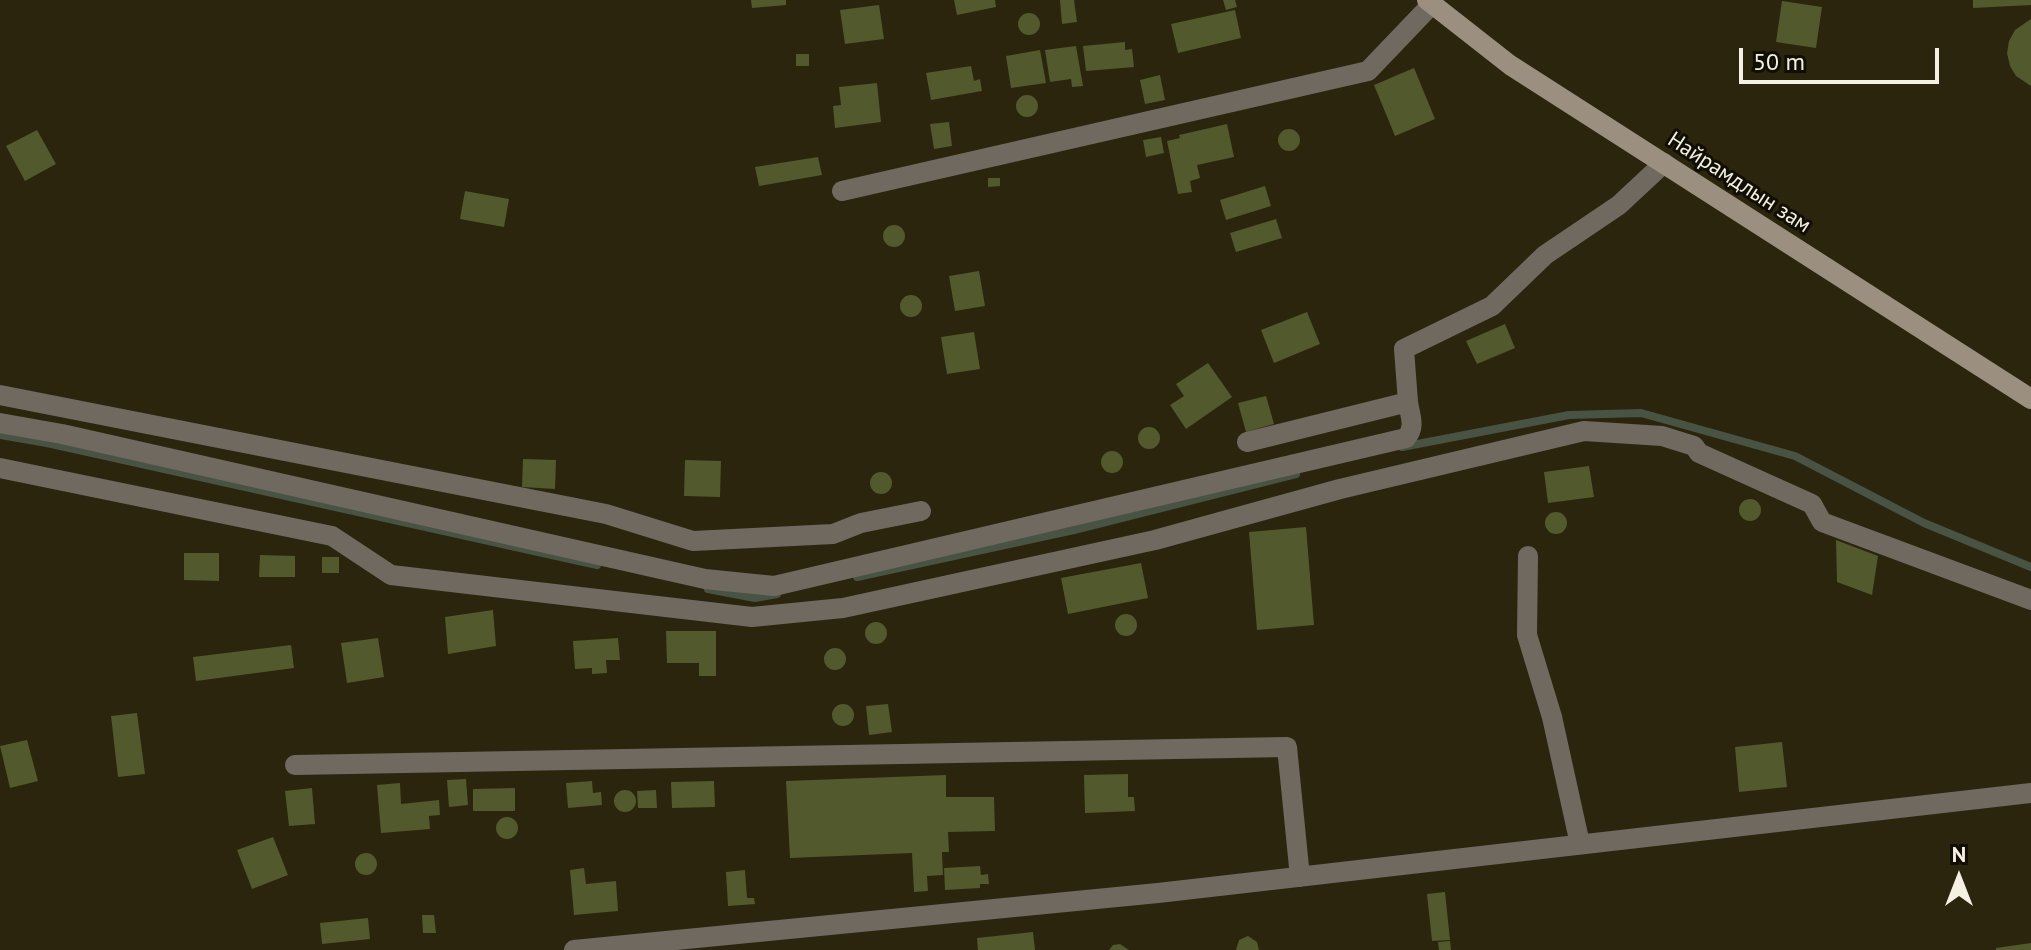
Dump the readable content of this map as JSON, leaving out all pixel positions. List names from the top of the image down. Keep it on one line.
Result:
{"streets":{"main road":["Найрамдлын зам"]},"scale_bar":"50 m","north":"top"}
